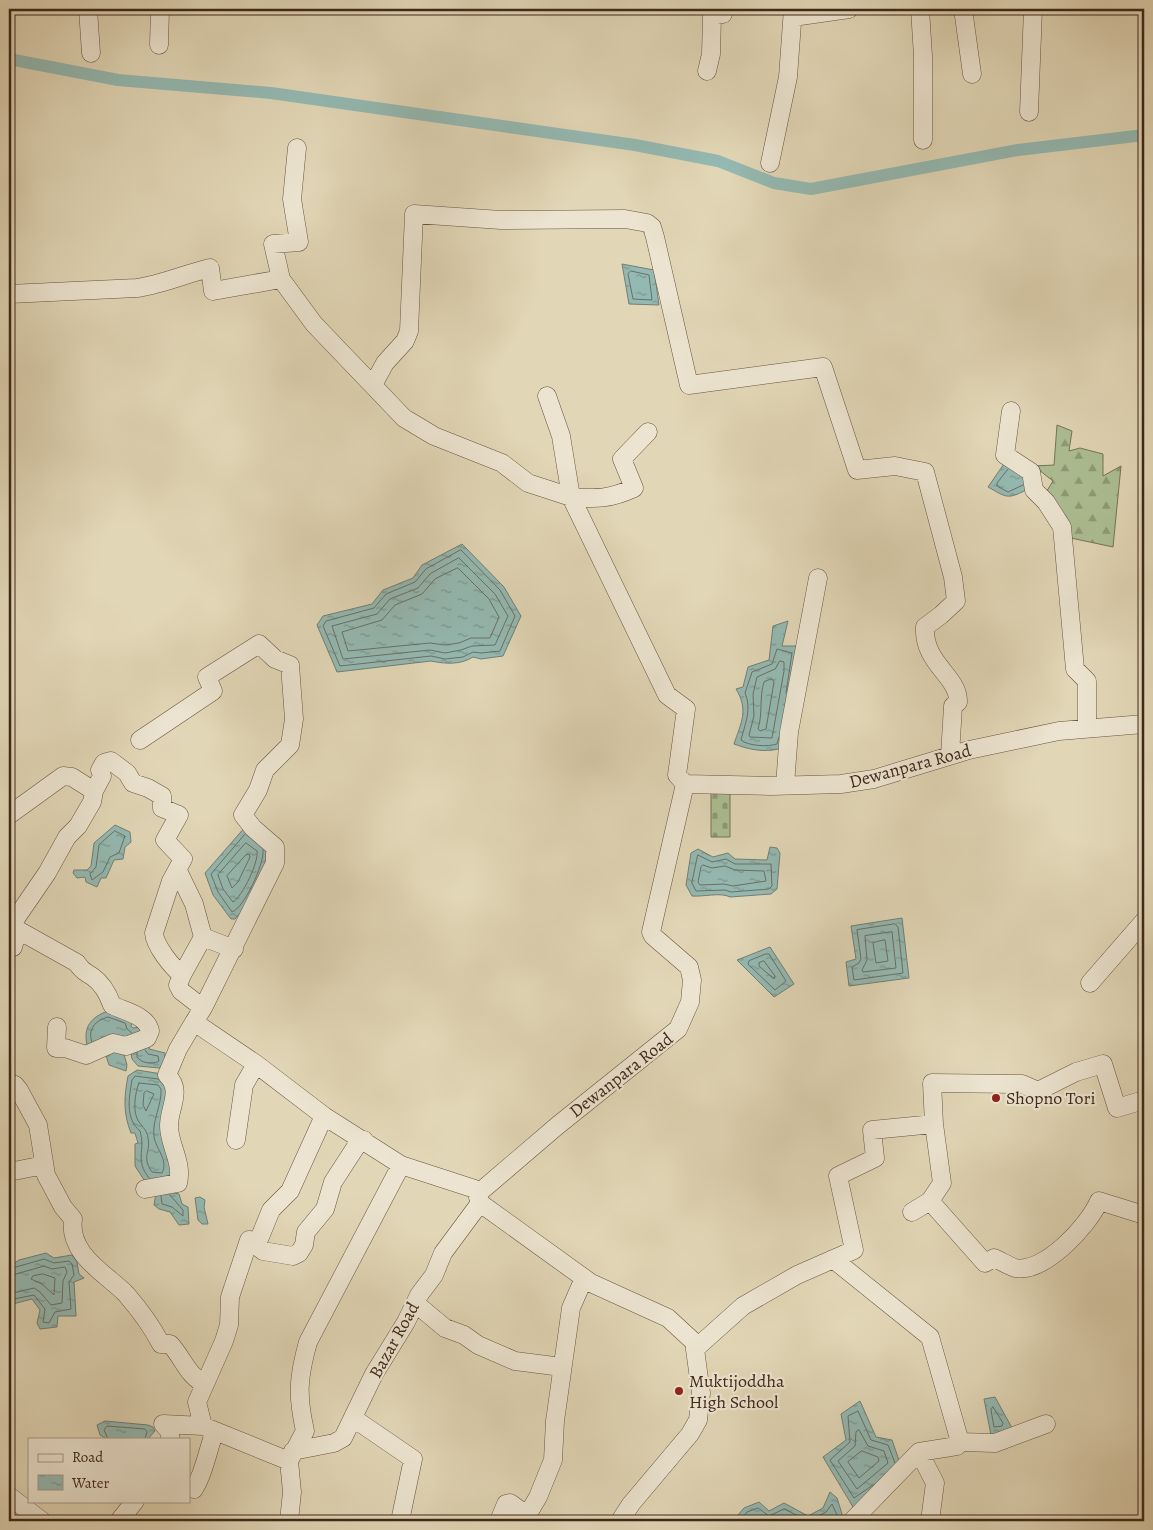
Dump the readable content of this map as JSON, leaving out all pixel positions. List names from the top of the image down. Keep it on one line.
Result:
{"streets":{"street":["Dewanpara Road","Bazar Road"]},"crossings":[["Dewanpara Road","Bazar Road"]],"places":["Shopno Tori","Muktijoddha High School"],"legend":["Road","Water"]}
